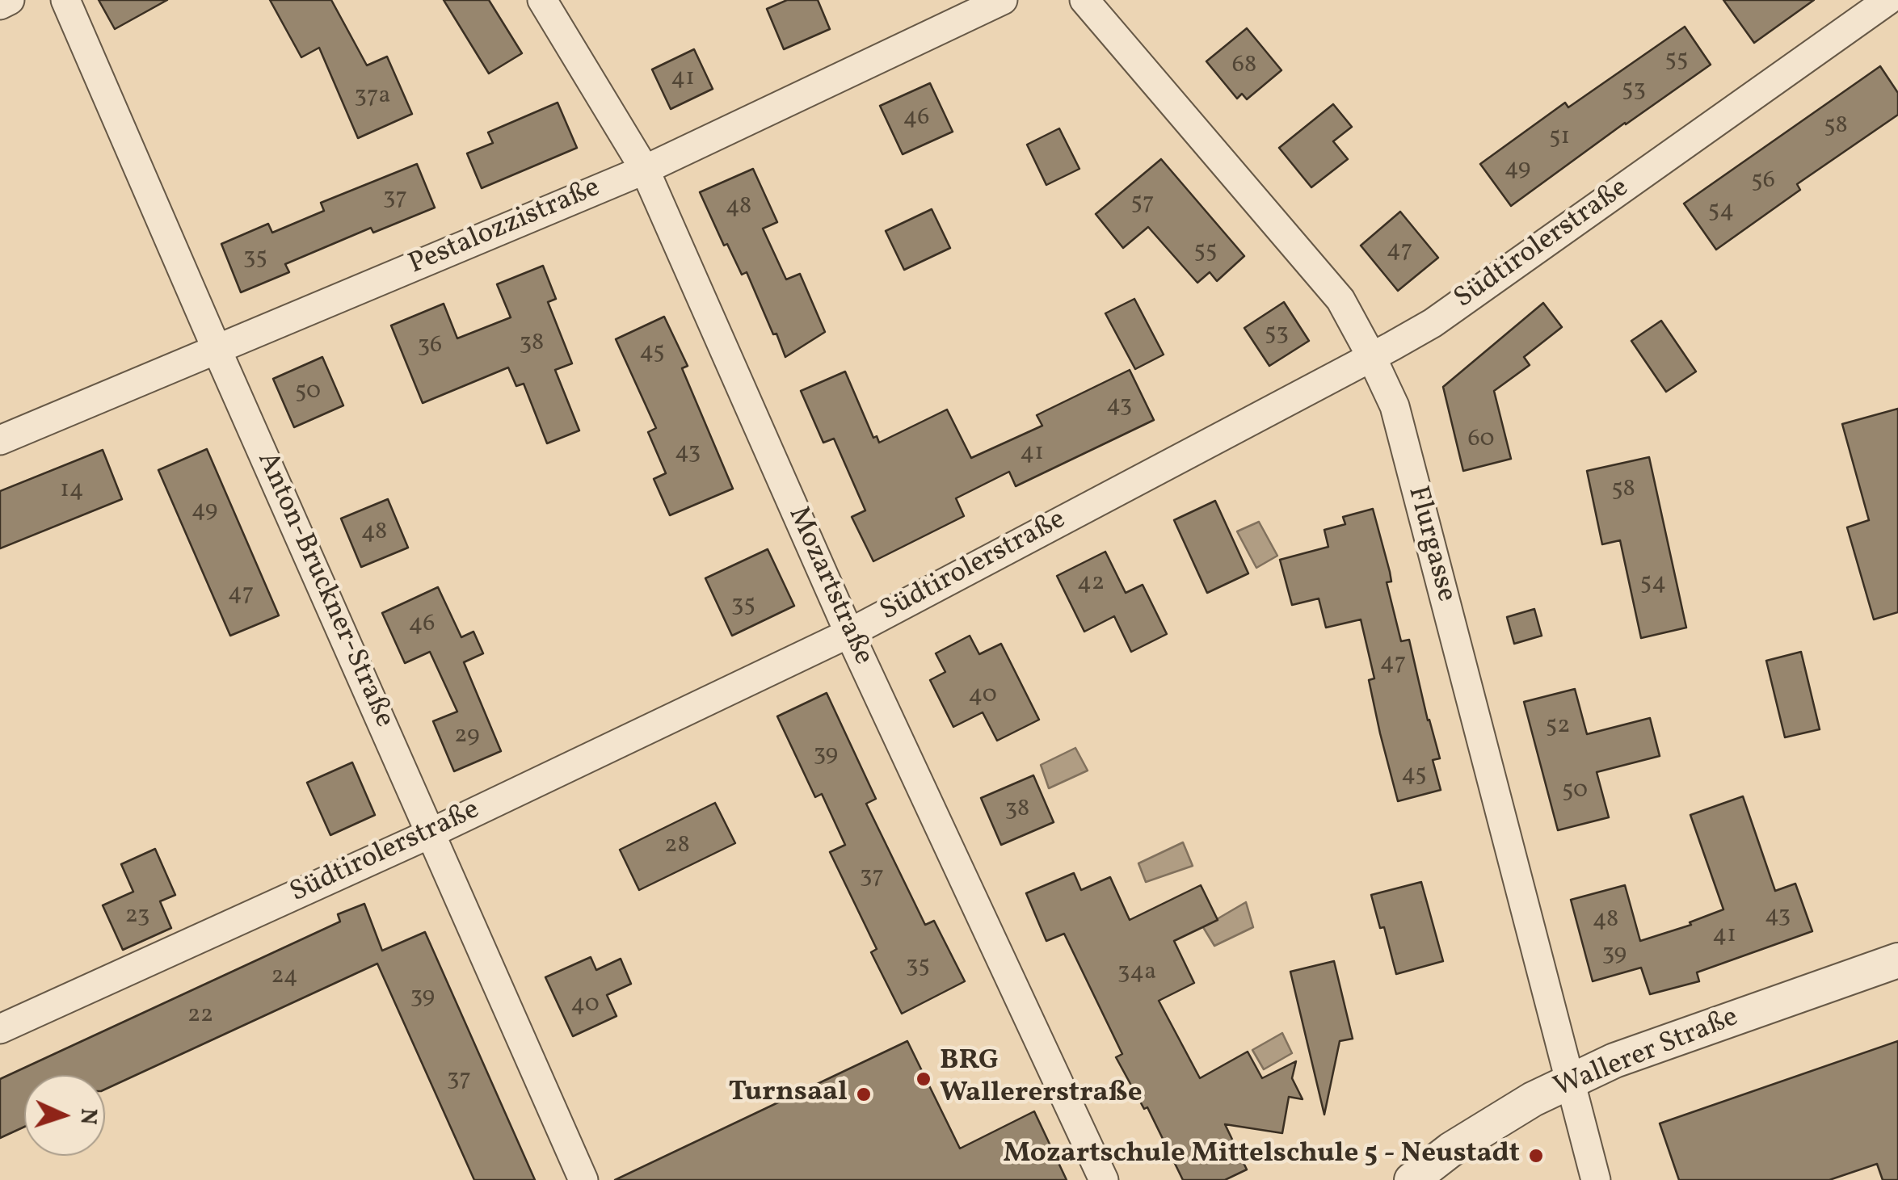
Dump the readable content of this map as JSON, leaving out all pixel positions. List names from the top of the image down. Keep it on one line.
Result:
{"streets":{"street":["Pestalozzistraße","Südtirolerstraße","Flurgasse","Mozartstraße","Anton-Bruckner-Straße","Wallerer Straße"]},"crossings":[["Pestalozzistraße","Mozartstraße"],["Pestalozzistraße","Anton-Bruckner-Straße"],["Südtirolerstraße","Flurgasse"],["Südtirolerstraße","Mozartstraße"],["Südtirolerstraße","Anton-Bruckner-Straße"],["Flurgasse","Wallerer Straße"]],"places":["BRG Wallererstraße","Turnsaal","Mozartschule Mittelschule 5 - Neustadt"],"house_numbers":["55","68","41","53","37a","46","58","51","49","56","37","57","48","54","47","55","35","53","38","36","45","50","43","60","43","41","58","14","49","48","42","54","47","35","46","47","40","52","29","39","45","50","38","28","37","23","43","48","41","39","35","34a","24","39","40","22","37"],"north":"right"}
